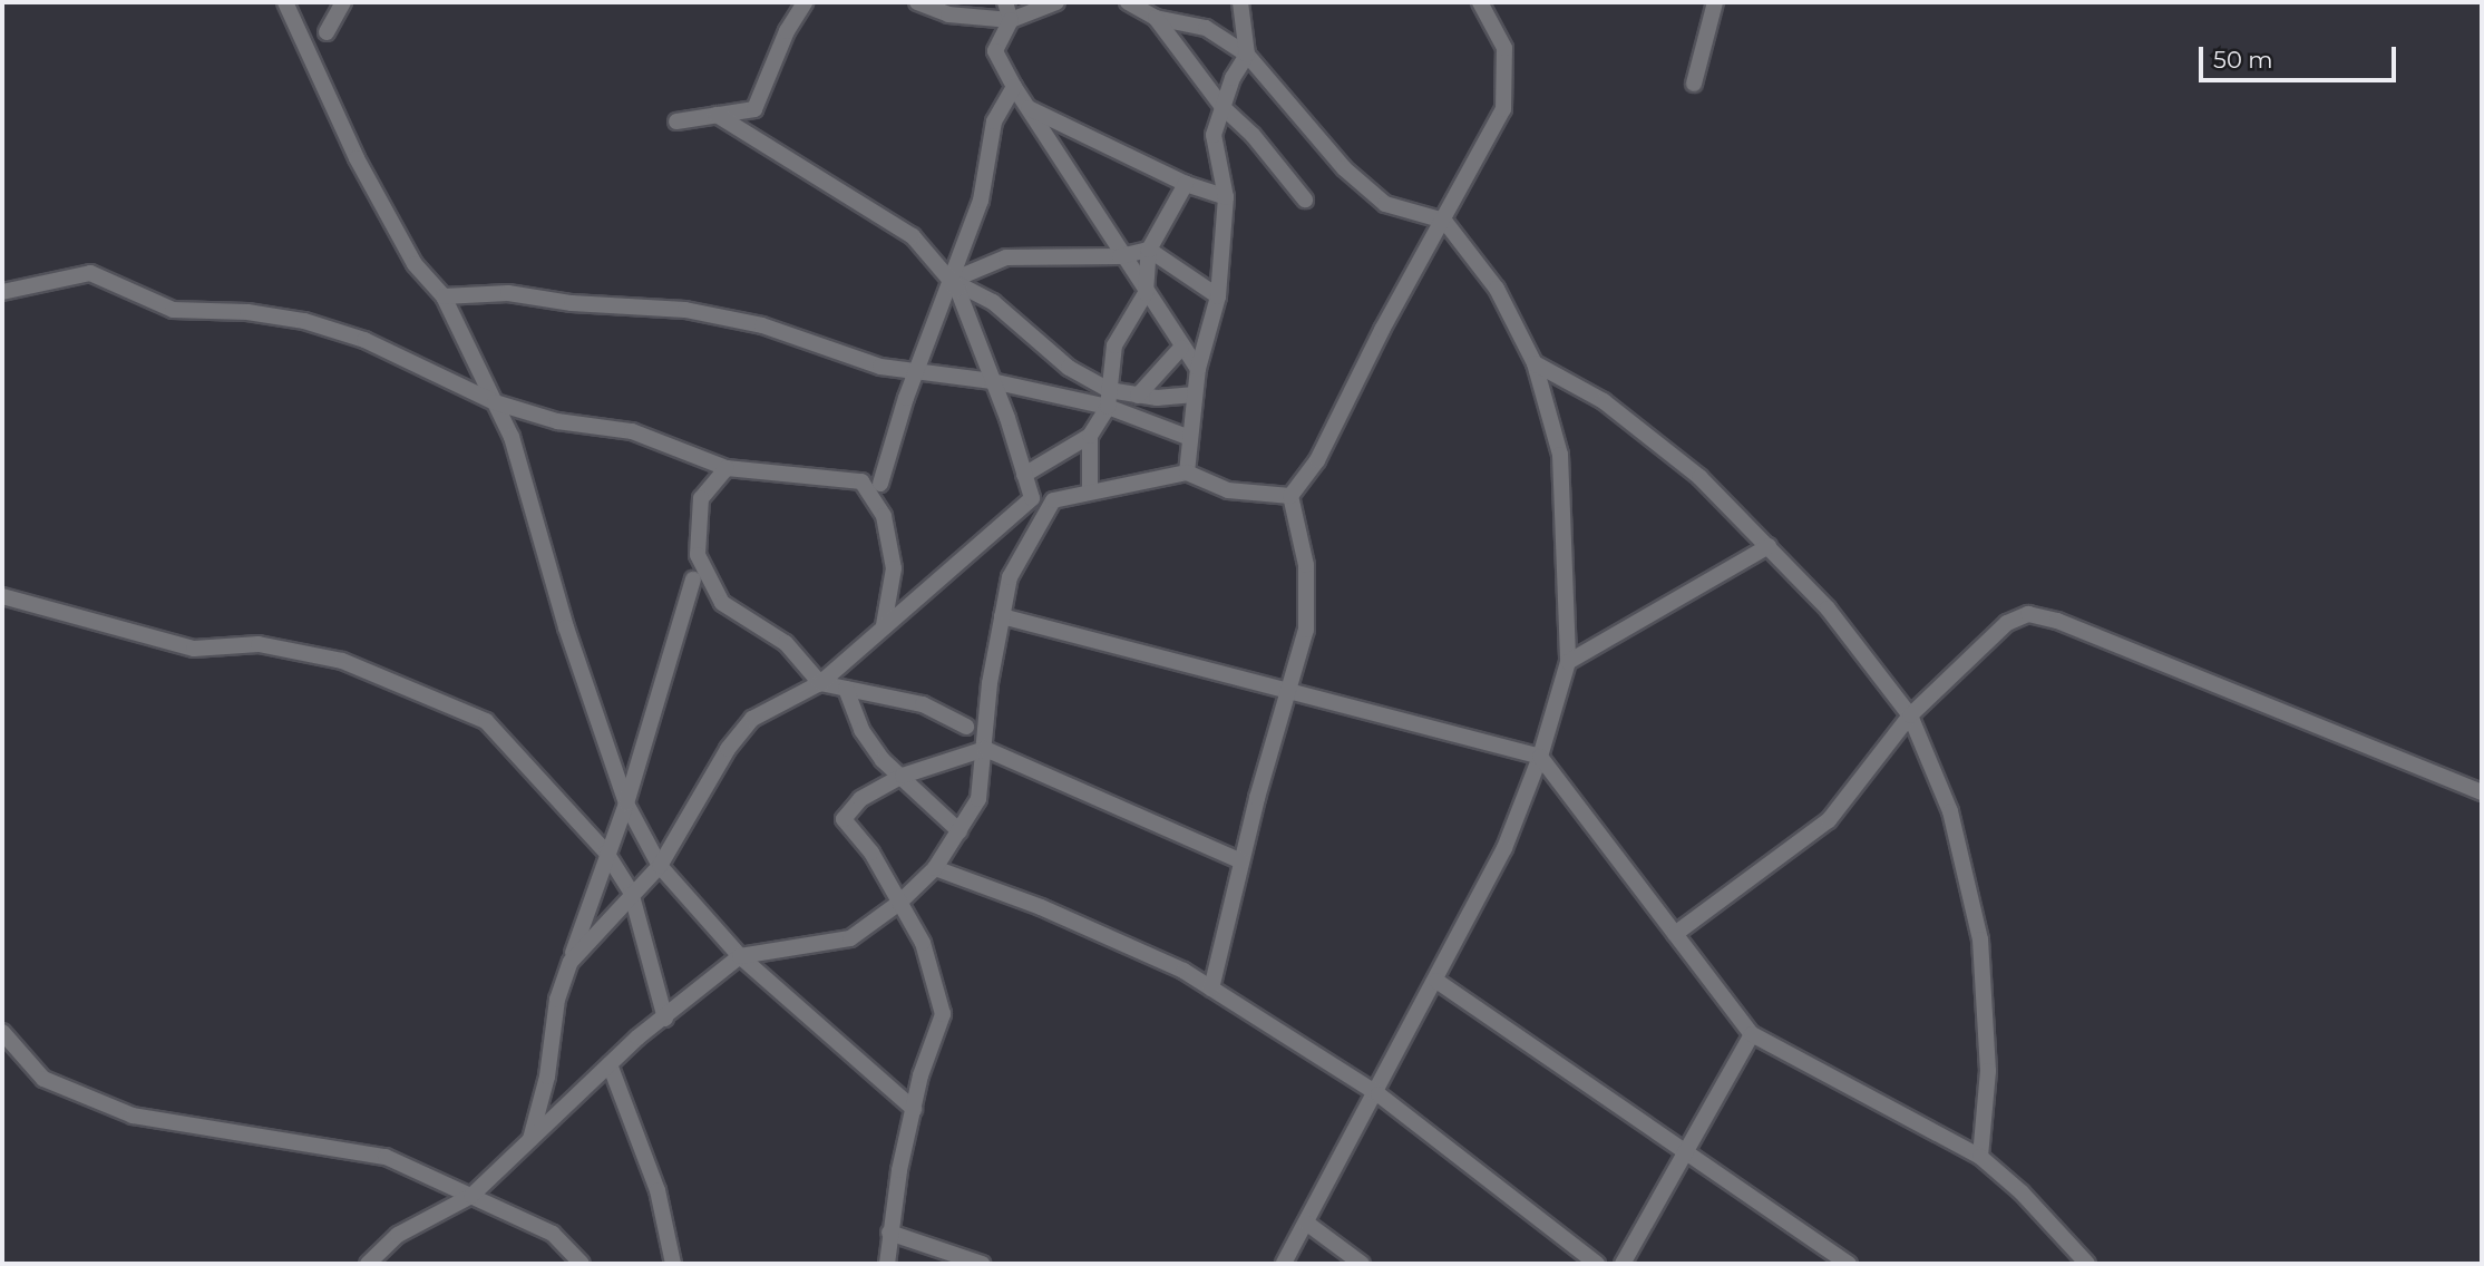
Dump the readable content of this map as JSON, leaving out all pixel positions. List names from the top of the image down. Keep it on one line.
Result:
{"scale_bar":"50 m"}
